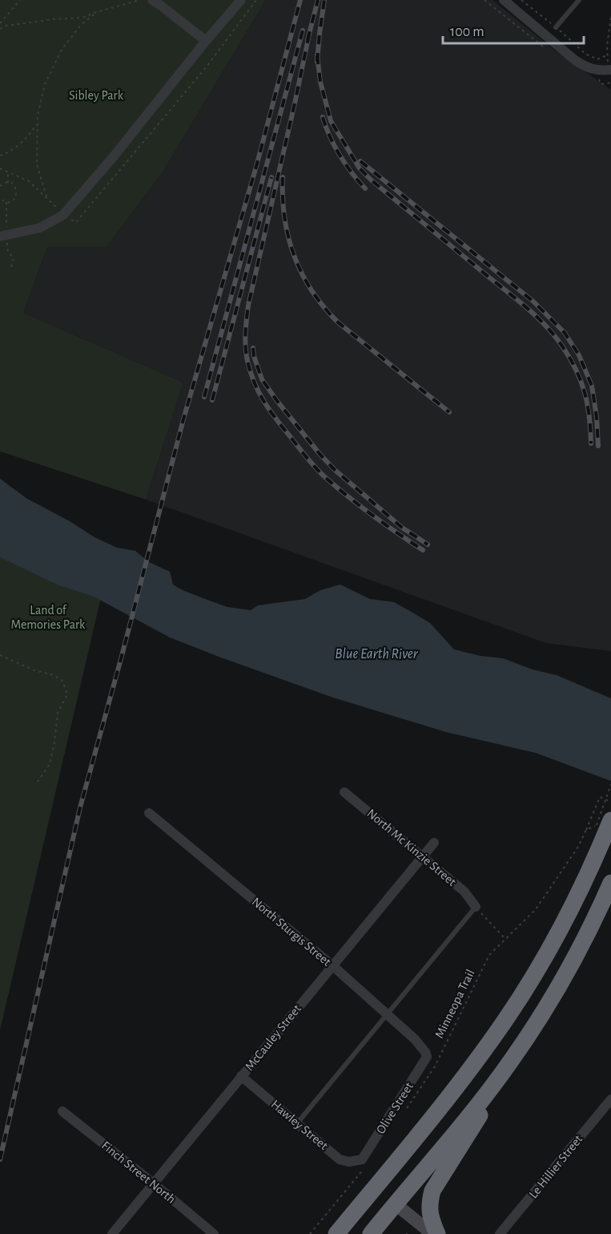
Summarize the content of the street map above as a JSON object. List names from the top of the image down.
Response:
{
  "streets": {
    "street": [
      "North Mc Kinzie Street",
      "North Sturgis Street",
      "McCauley Street",
      "Olive Street",
      "Hawley Street",
      "Le Hillier Street",
      "Finch Street North"
    ],
    "path": ["Minneopa Trail"]
  },
  "crossings": [
    ["North Mc Kinzie Street", "McCauley Street"],
    ["North Sturgis Street", "McCauley Street"],
    ["North Sturgis Street", "Olive Street"],
    ["McCauley Street", "Hawley Street"],
    ["McCauley Street", "Finch Street North"],
    ["Olive Street", "Hawley Street"]
  ],
  "water": ["Blue Earth River"],
  "parks": ["Sibley Park", "Land of Memories Park"],
  "scale_bar": "100 m"
}
